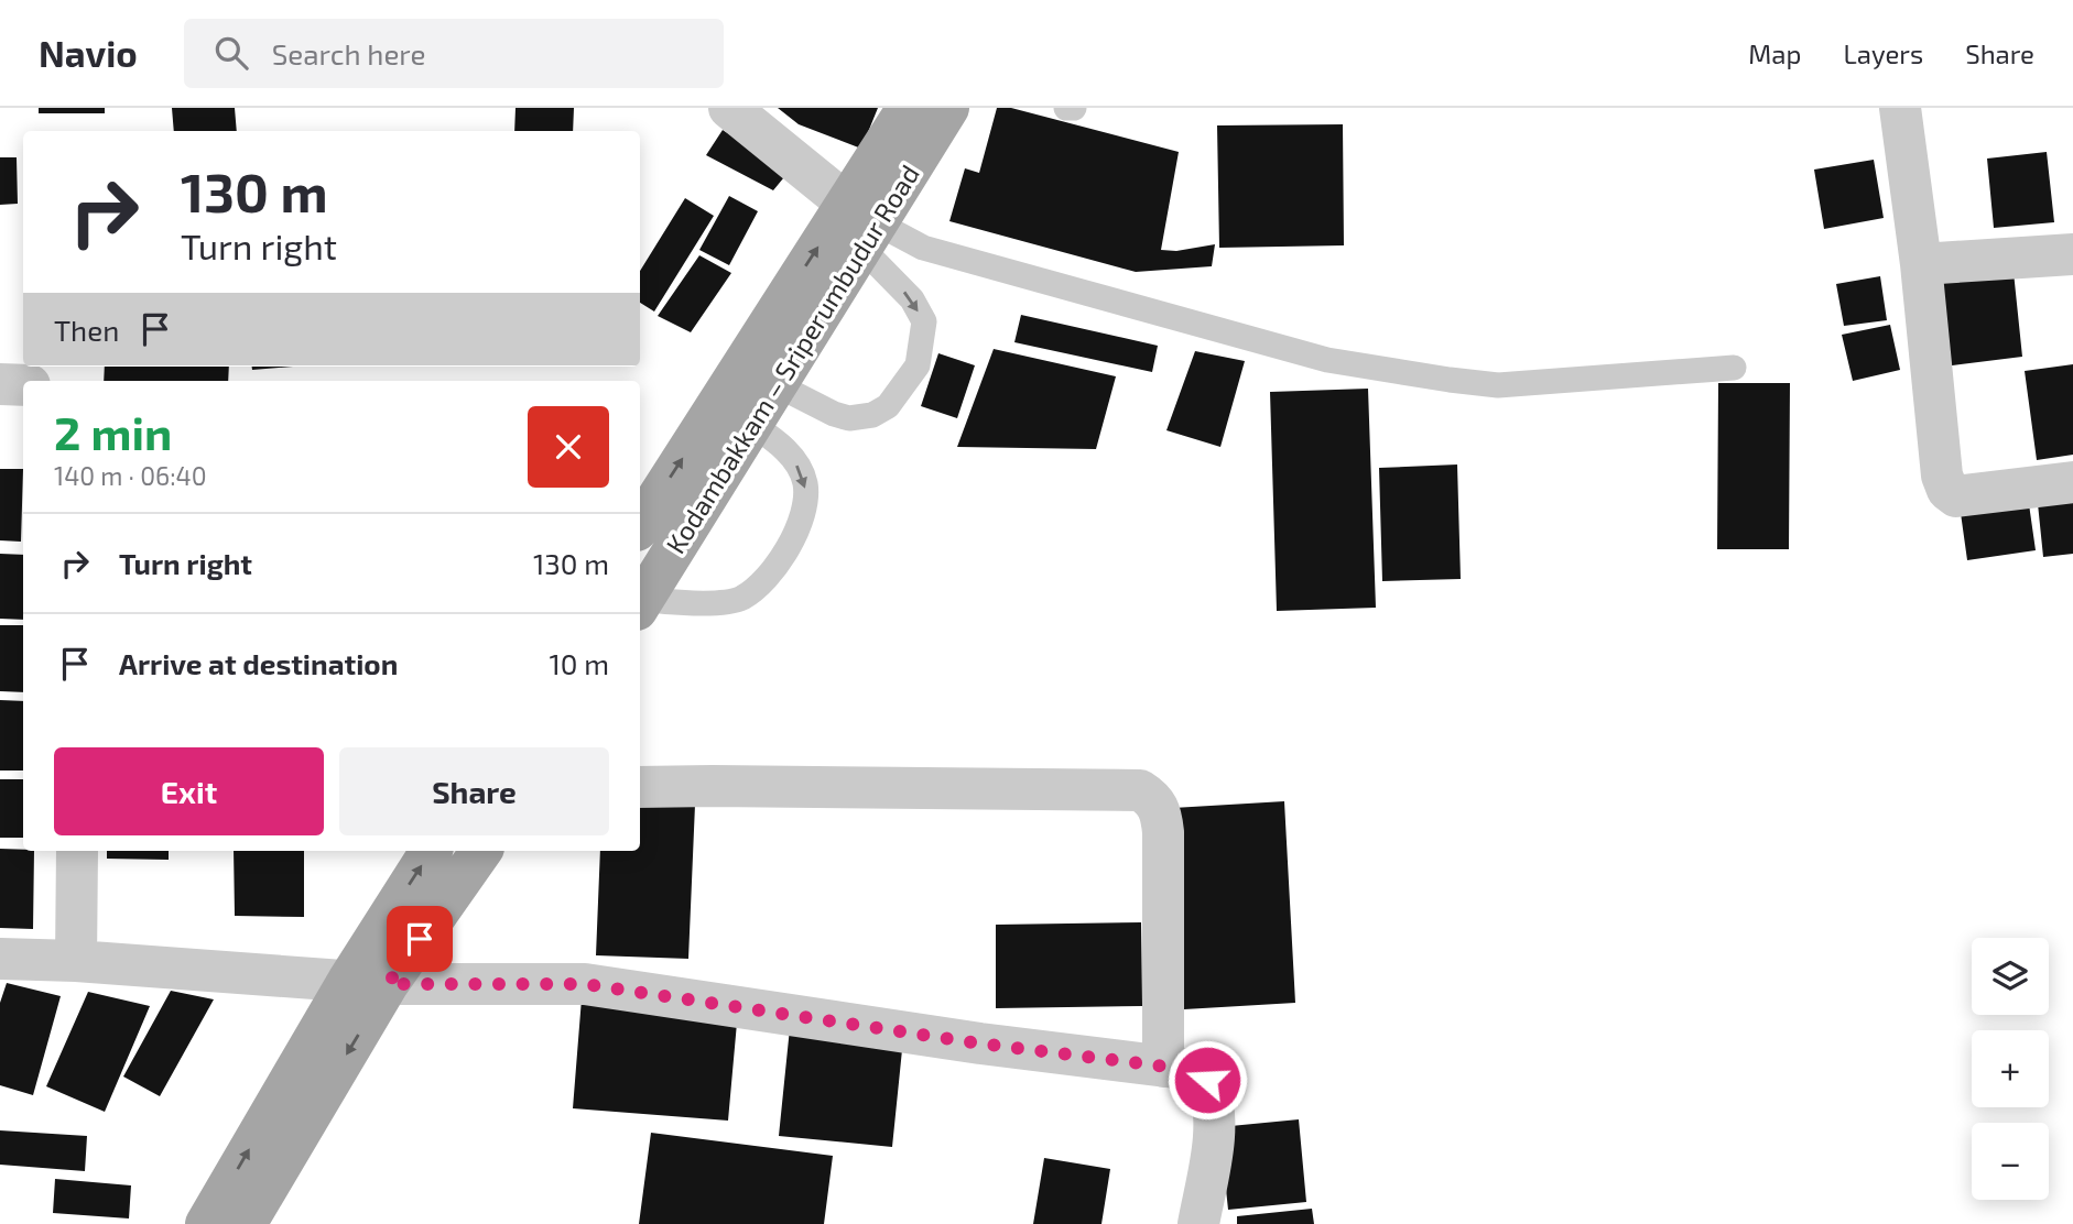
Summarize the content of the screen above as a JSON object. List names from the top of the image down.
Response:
{
  "streets": {
    "main road": ["Kodambakkam – Sriperumbudur Road"]
  },
  "page": {
    "header": "Navio",
    "search": "Search here",
    "nav": ["Map", "Layers", "Share"],
    "turn": ["130 m", "Turn right"],
    "then": "Then",
    "heading": ["2 min", "140 m · 06:40"],
    "list": [
      {
        "name": "Turn right",
        "value": "130 m"
      },
      {
        "name": "Arrive at destination",
        "value": "10 m"
      }
    ],
    "buttons": ["Exit", "Share"],
    "map_buttons": ["+", "−"]
  }
}
